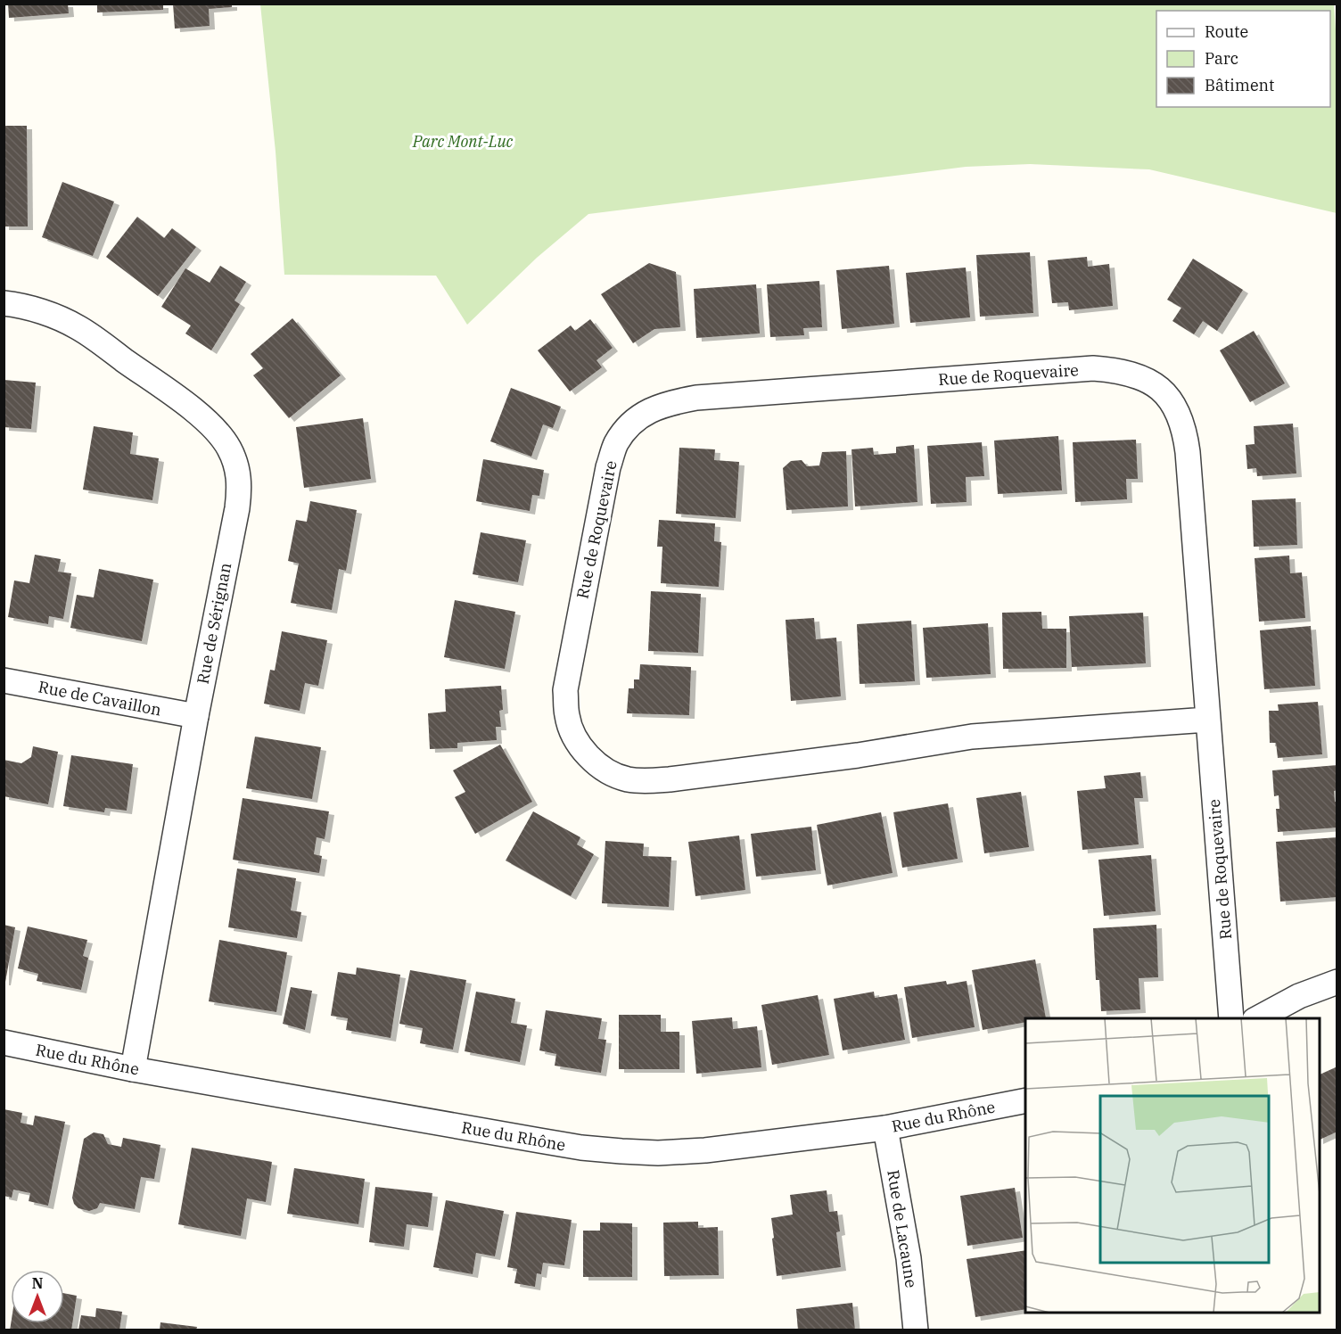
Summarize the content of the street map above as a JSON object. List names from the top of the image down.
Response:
{
  "streets": {
    "street": [
      "Rue de Roquevaire",
      "Rue de Sérignan",
      "Rue de Cavaillon",
      "Rue du Rhône",
      "Rue de Lacaune"
    ]
  },
  "crossings": [
    ["Rue de Sérignan", "Rue de Cavaillon"],
    ["Rue de Sérignan", "Rue du Rhône"],
    ["Rue du Rhône", "Rue de Lacaune"]
  ],
  "parks": ["Parc Mont-Luc"],
  "legend": ["Route", "Parc", "Bâtiment"],
  "north": "top"
}
